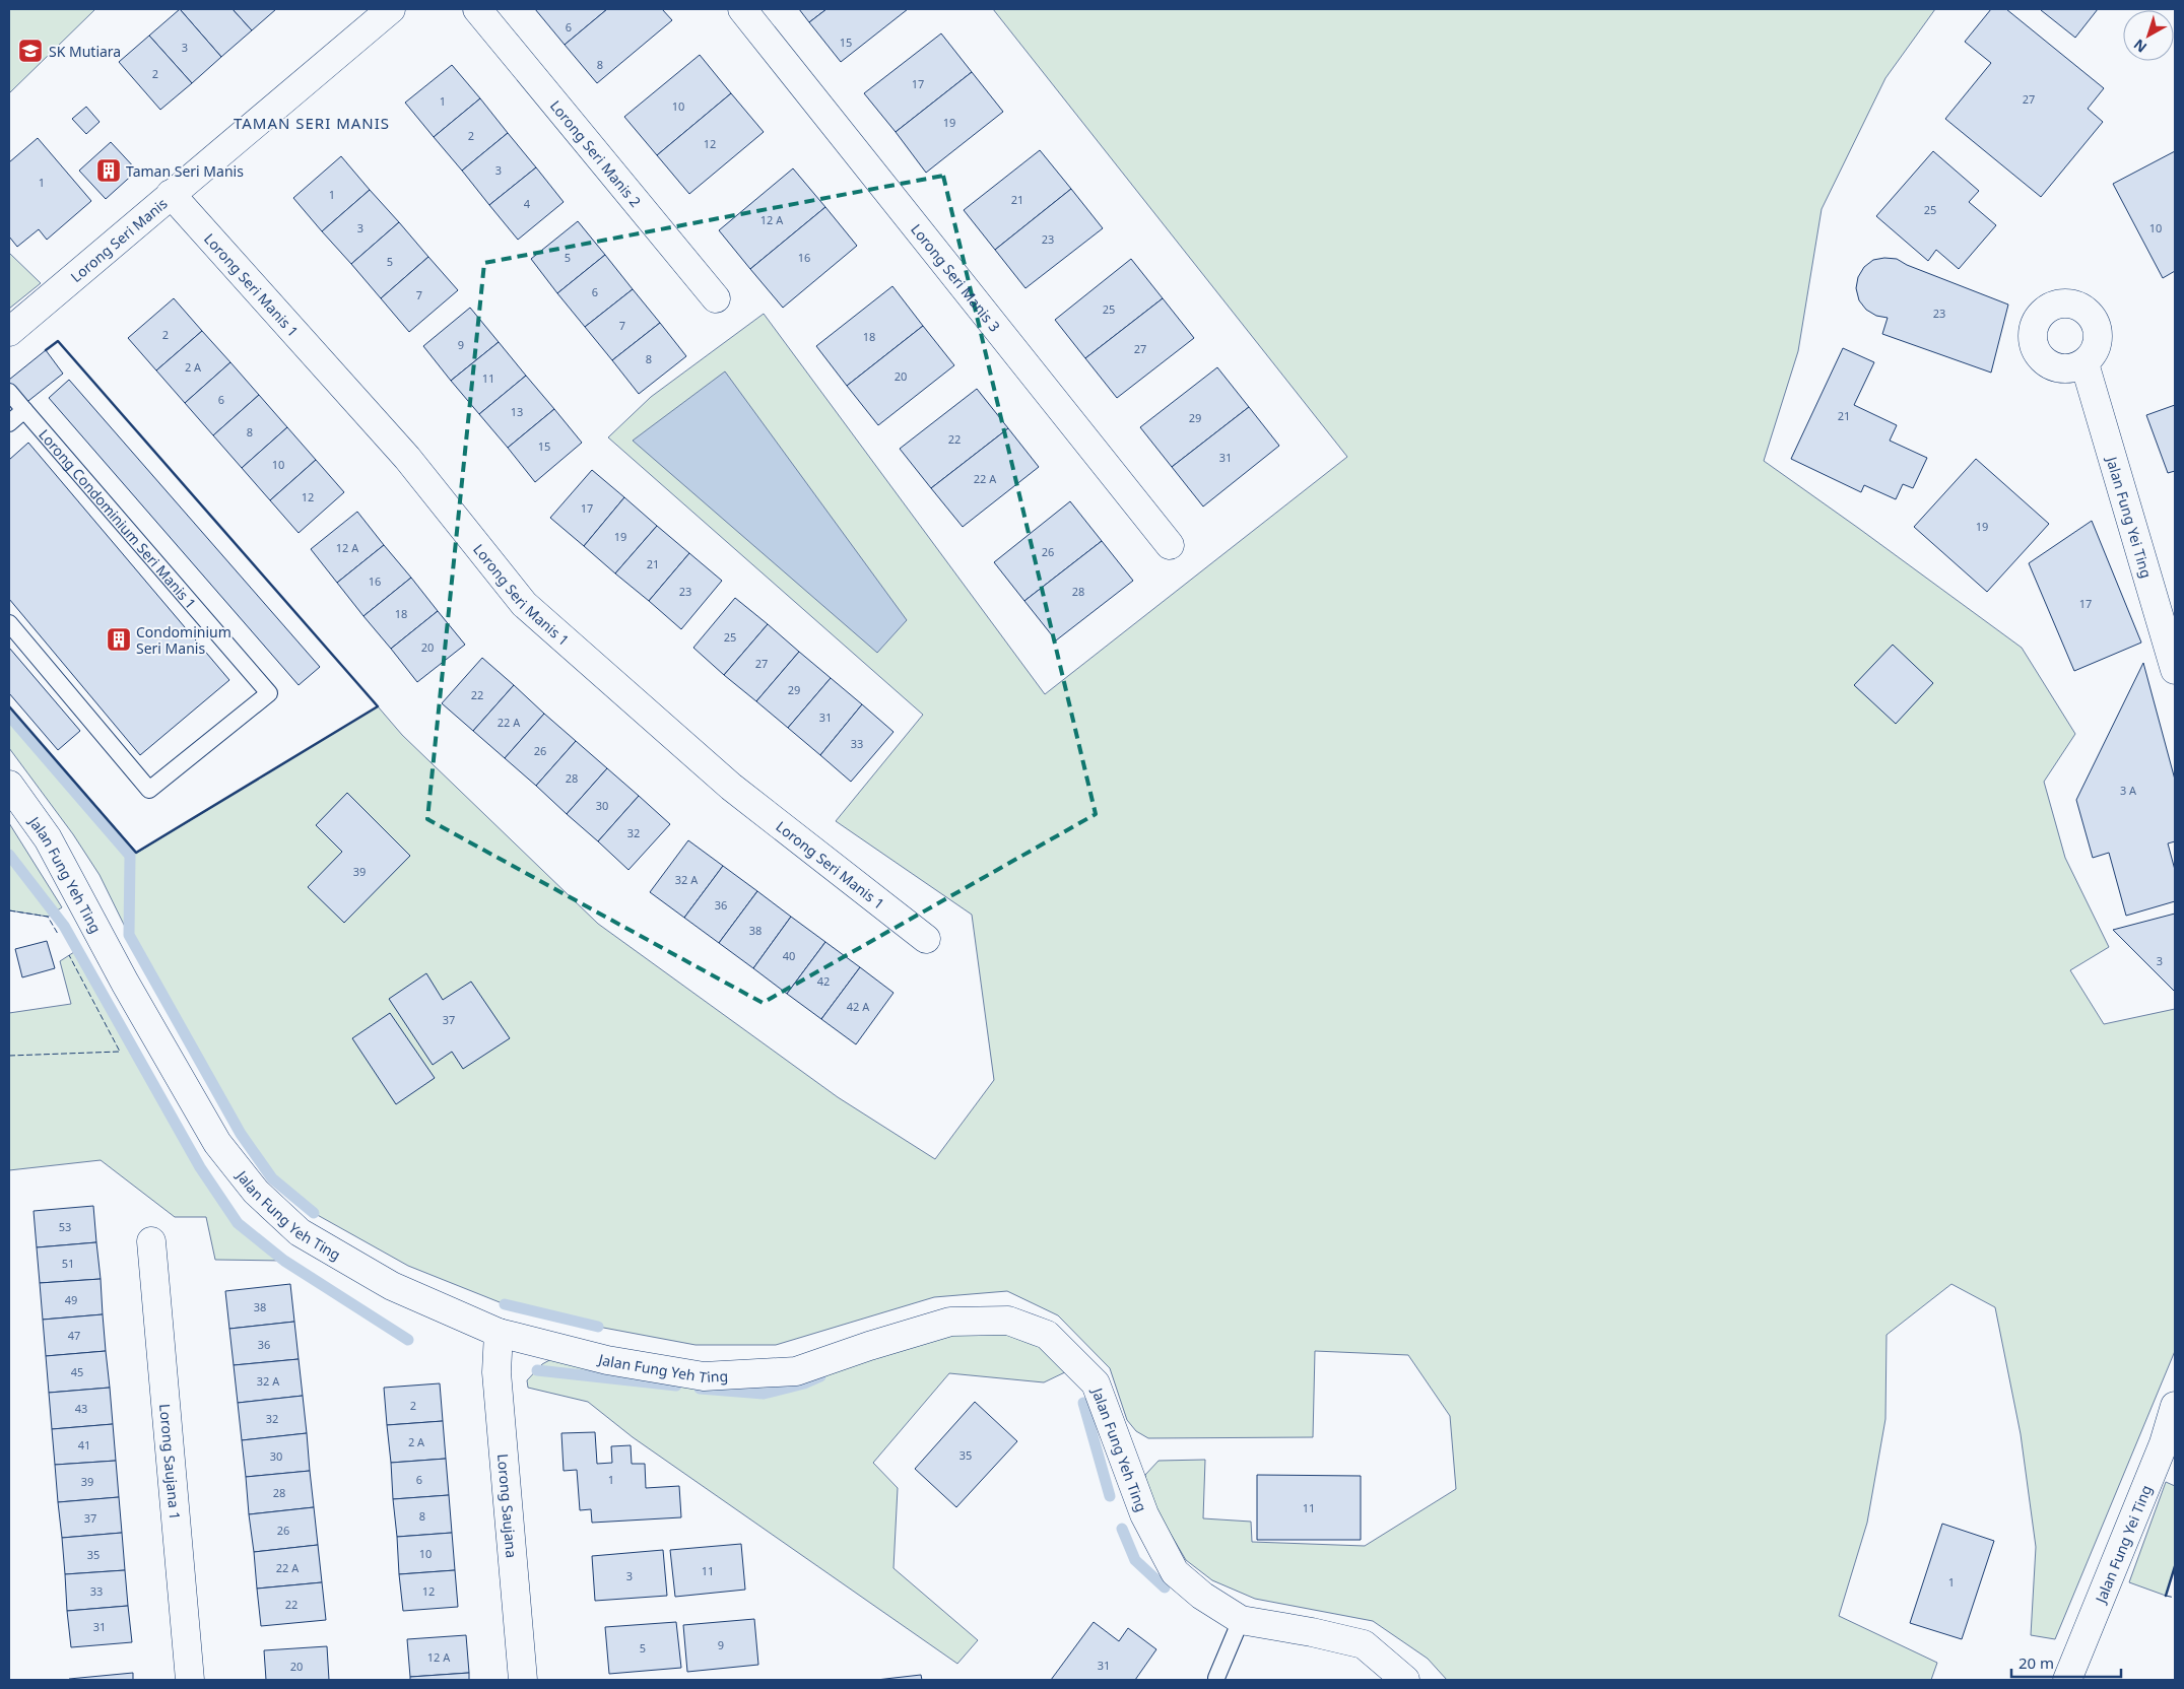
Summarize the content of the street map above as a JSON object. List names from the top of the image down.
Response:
{
  "streets": {
    "street": [
      "Lorong Seri Manis 2",
      "Lorong Seri Manis",
      "Lorong Seri Manis 3",
      "Lorong Seri Manis 1",
      "Jalan Fung Yei Ting",
      "Jalan Fung Yeh Ting",
      "Lorong Saujana 1",
      "Lorong Saujana"
    ],
    "lane": ["Lorong Condominium Seri Manis 1"]
  },
  "crossings": [
    ["Lorong Seri Manis", "Lorong Seri Manis 1"],
    ["Jalan Fung Yeh Ting", "Lorong Saujana"]
  ],
  "districts": ["TAMAN SERI MANIS"],
  "places": {
    "school or university": ["SK Mutiara"],
    "building": ["Taman Seri Manis", "Condominium Seri Manis"]
  },
  "house_numbers": [
    "6",
    "15",
    "3",
    "8",
    "2",
    "17",
    "27",
    "1",
    "10",
    "19",
    "2",
    "12",
    "3",
    "1",
    "1",
    "21",
    "4",
    "25",
    "12 A",
    "3",
    "10",
    "23",
    "5",
    "16",
    "5",
    "6",
    "7",
    "25",
    "23",
    "7",
    "2",
    "18",
    "9",
    "27",
    "8",
    "2 A",
    "20",
    "11",
    "6",
    "13",
    "21",
    "29",
    "8",
    "22",
    "15",
    "31",
    "10",
    "22 A",
    "12",
    "17",
    "19",
    "19",
    "12 A",
    "26",
    "21",
    "16",
    "23",
    "28",
    "17",
    "18",
    "25",
    "20",
    "27",
    "29",
    "22",
    "31",
    "22 A",
    "33",
    "26",
    "28",
    "3 A",
    "30",
    "32",
    "39",
    "32 A",
    "36",
    "38",
    "40",
    "3",
    "42",
    "42 A",
    "37",
    "53",
    "51",
    "49",
    "38",
    "47",
    "36",
    "45",
    "32 A",
    "2",
    "43",
    "32",
    "2 A",
    "41",
    "35",
    "30",
    "6",
    "1",
    "39",
    "28",
    "11",
    "8",
    "37",
    "26",
    "10",
    "35",
    "22 A",
    "11",
    "3",
    "1",
    "33",
    "12",
    "22",
    "31",
    "9",
    "5",
    "12 A",
    "31",
    "20"
  ],
  "scale_bar": "20 m",
  "north": "bottom left"
}
